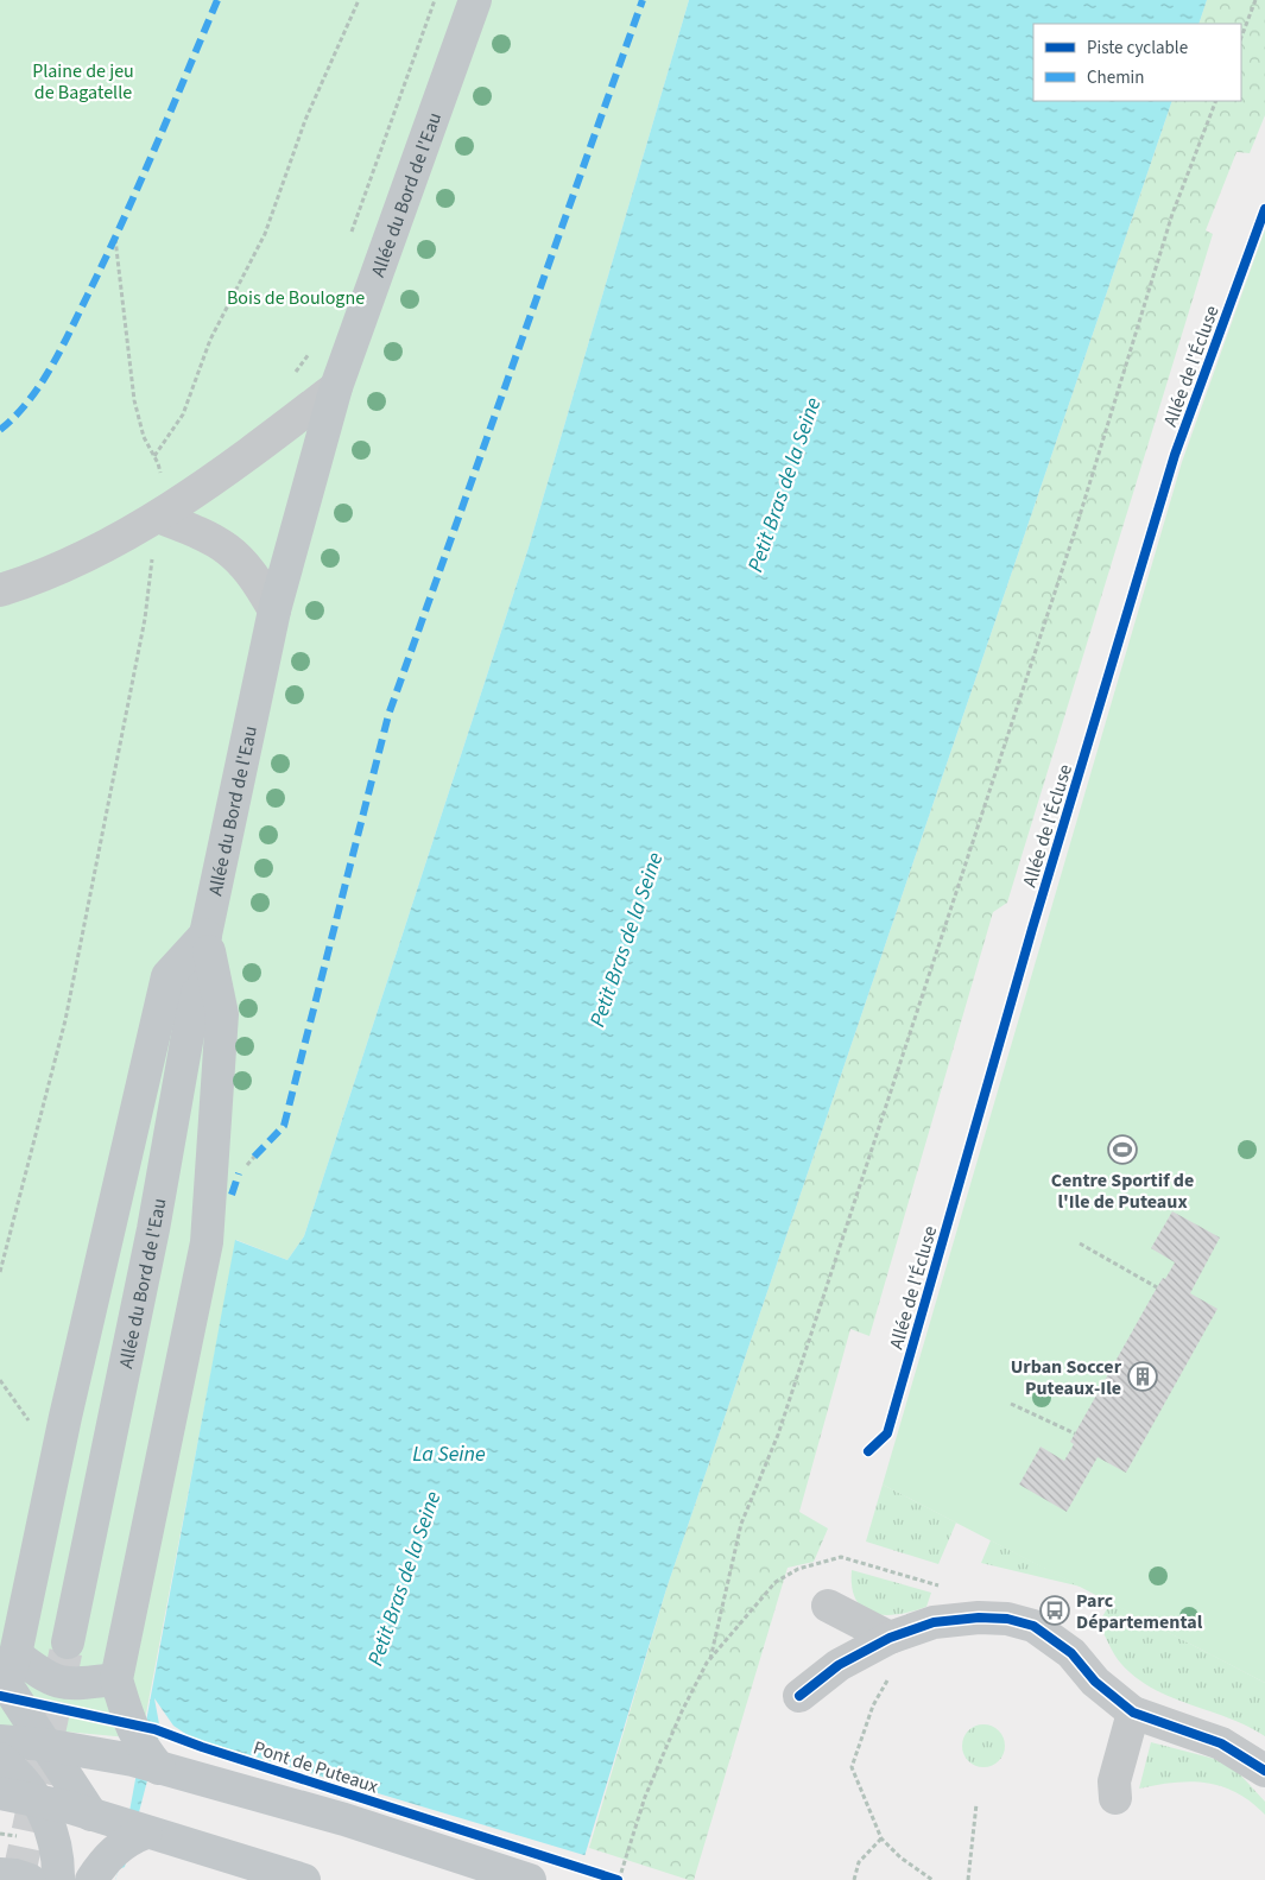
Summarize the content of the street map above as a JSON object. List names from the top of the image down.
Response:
{
  "streets": {
    "main road": ["Allée du Bord de l'Eau"],
    "cycle path": ["Allée de l'Écluse", "Pont de Puteaux"]
  },
  "water": ["Petit Bras de la Seine", "La Seine"],
  "parks": ["Plaine de jeu de Bagatelle", "Bois de Boulogne"],
  "places": {
    "sports": ["Centre Sportif de l'Ile de Puteaux"],
    "building": ["Urban Soccer Puteaux-Ile"],
    "bus stop": ["Parc Départemental"]
  },
  "legend": ["Piste cyclable", "Chemin"]
}
